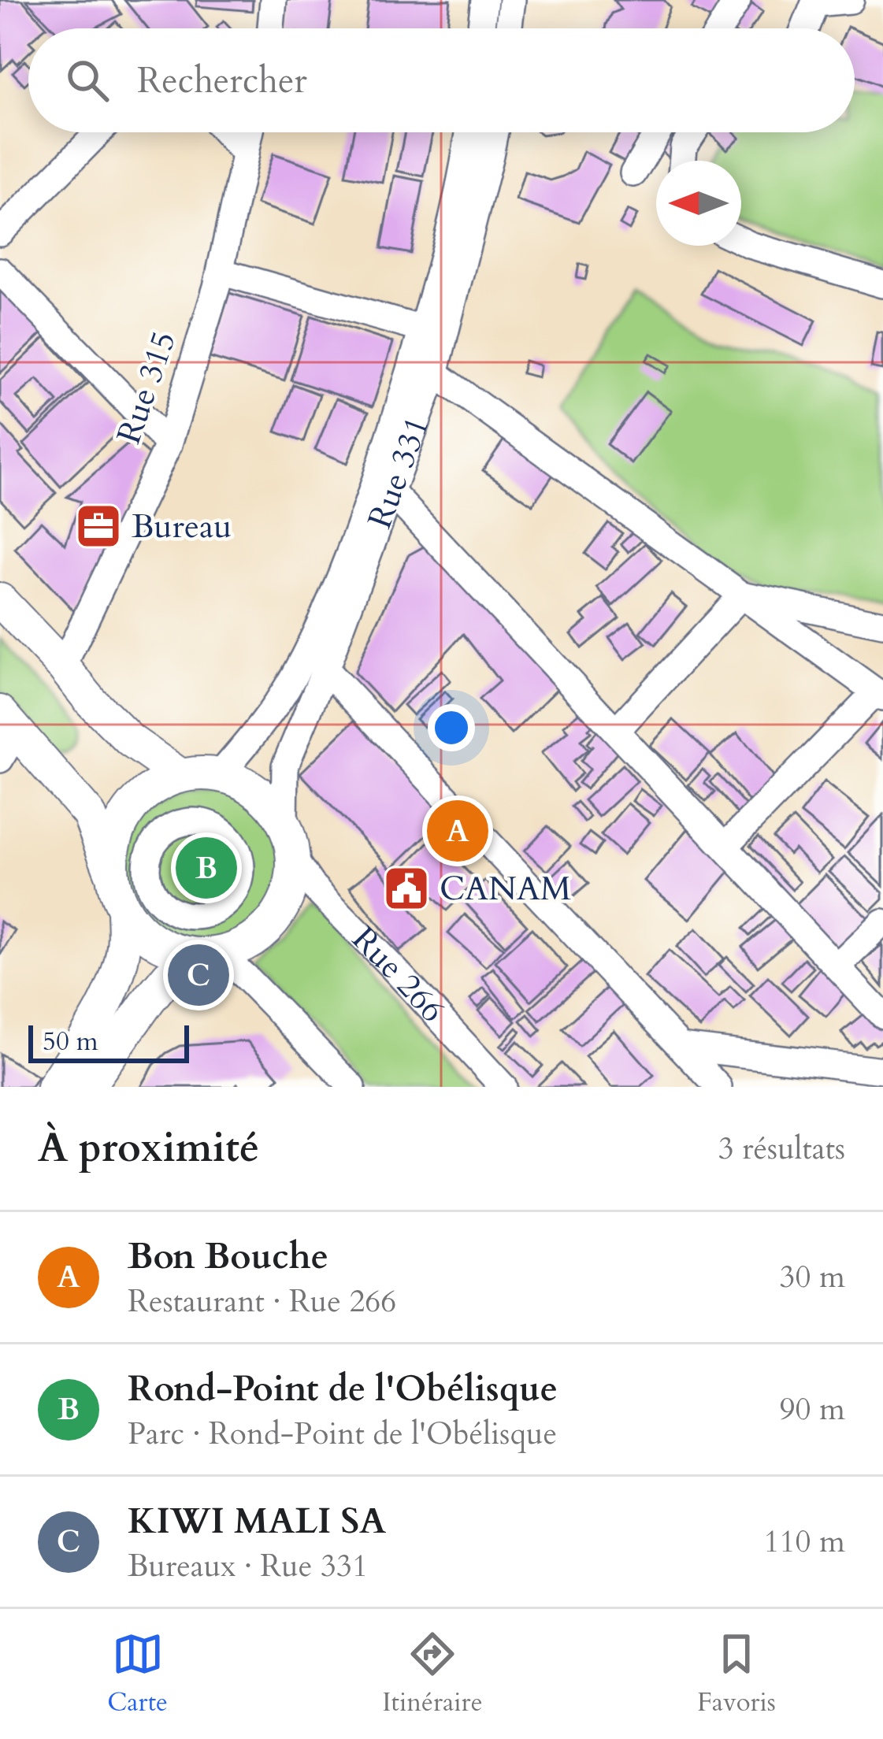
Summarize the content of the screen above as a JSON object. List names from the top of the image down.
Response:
{
  "streets": {
    "street": ["Rue 315", "Rue 331", "Rue 266"]
  },
  "crossings": [
    ["Rue 331", "Rue 266"]
  ],
  "places": {
    "office": ["Bureau"],
    "public building": ["CANAM"]
  },
  "scale_bar": "50 m",
  "north": "left",
  "page": {
    "search": "Rechercher",
    "pins": ["A", "B", "C"],
    "scale": "50 m",
    "heading": ["À proximité", "3 résultats"],
    "list": [
      {
        "mark": "A",
        "name": "Bon Bouche",
        "note": "Restaurant · Rue 266",
        "value": "30 m"
      },
      {
        "mark": "B",
        "name": "Rond-Point de l'Obélisque",
        "note": "Parc · Rond-Point de l'Obélisque",
        "value": "90 m"
      },
      {
        "mark": "C",
        "name": "KIWI MALI SA",
        "note": "Bureaux · Rue 331",
        "value": "110 m"
      }
    ],
    "nav": ["Carte", "Itinéraire", "Favoris"]
  }
}
